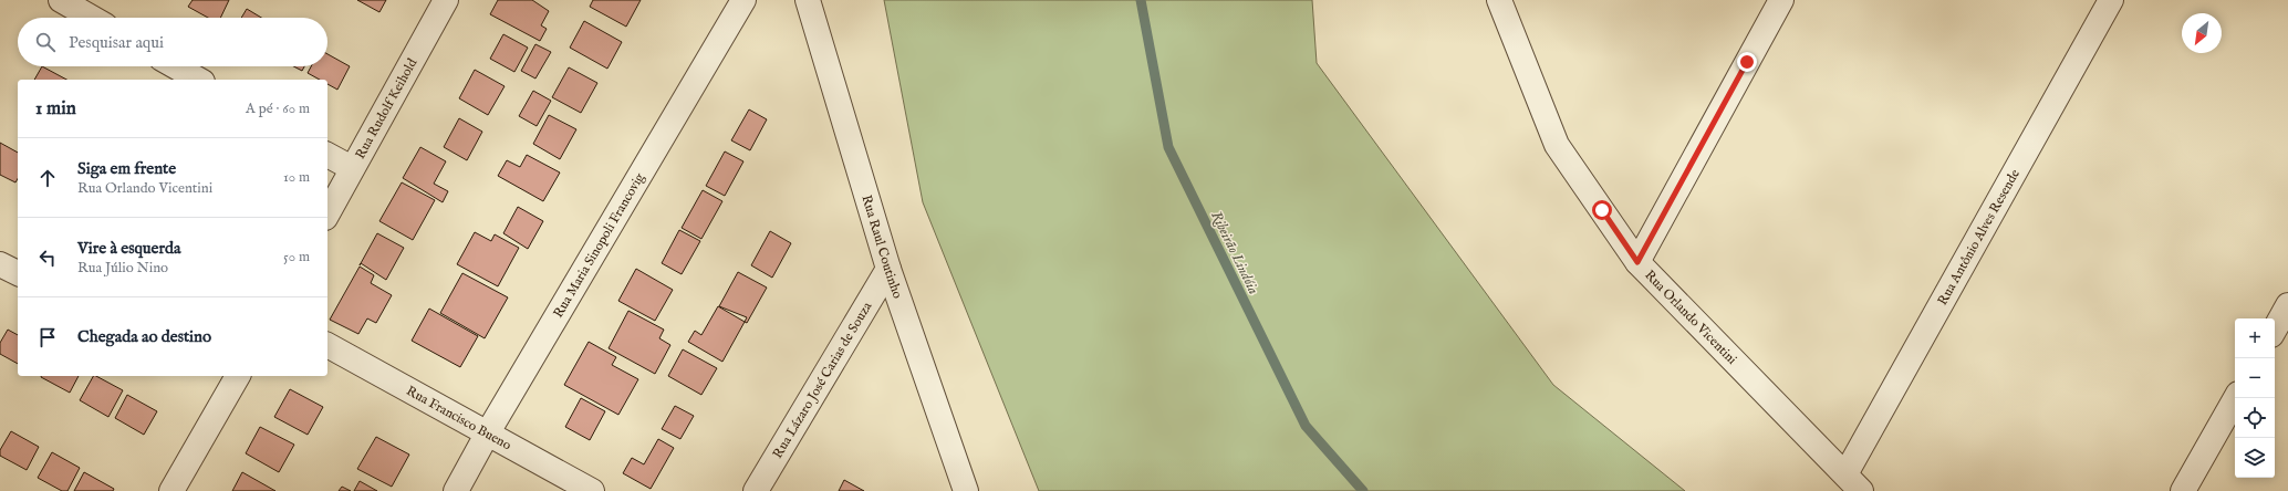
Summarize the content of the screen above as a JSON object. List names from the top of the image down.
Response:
{
  "streets": {
    "street": [
      "Rua Rudolf Keihold",
      "Rua Antônio Alves Resende",
      "Rua Maria Sinopoli Francovig",
      "Rua Raul Coutinho",
      "Rua Orlando Vicentini",
      "Rua Lázaro José Carias de Souza",
      "Rua Francisco Bueno"
    ]
  },
  "crossings": [
    ["Rua Antônio Alves Resende", "Rua Orlando Vicentini"],
    ["Rua Maria Sinopoli Francovig", "Rua Francisco Bueno"],
    ["Rua Raul Coutinho", "Rua Lázaro José Carias de Souza"]
  ],
  "water": ["Ribeirão Lindóia"],
  "north": "bottom left",
  "page": {
    "search": "Pesquisar aqui",
    "heading": ["1 min", "A pé · 60 m"],
    "list": [
      ["Siga em frente", "Rua Orlando Vicentini", "10 m"],
      ["Vire à esquerda", "Rua Júlio Nino", "50 m"],
      "Chegada ao destino"
    ],
    "map_buttons": ["+", "−"]
  }
}
